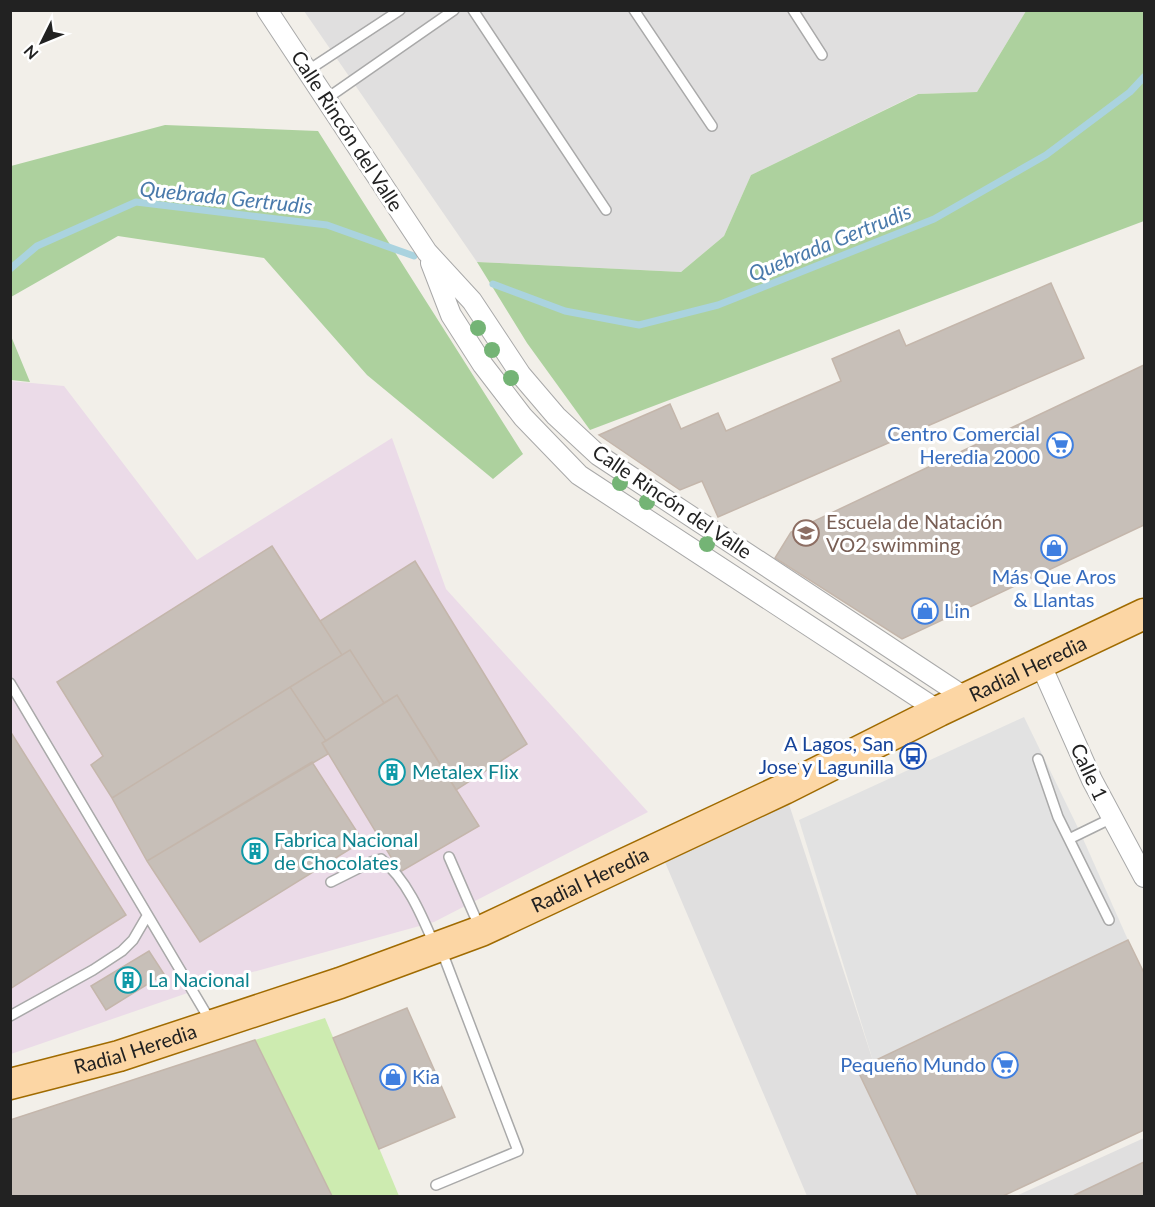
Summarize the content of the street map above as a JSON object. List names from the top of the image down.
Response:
{
  "streets": {
    "main road": ["Radial Heredia"],
    "street": ["Calle Rincón del Valle", "Calle 1"]
  },
  "crossings": [
    ["Calle Rincón del Valle", "Radial Heredia"],
    ["Radial Heredia", "Calle 1"]
  ],
  "water": ["Quebrada Gertrudis"],
  "places": {
    "supermarket": ["Centro Comercial Heredia 2000", "Pequeño Mundo"],
    "school or university": ["Escuela de Natación VO2 swimming"],
    "shop": ["Más Que Aros & Llantas", "Lin", "Kia"],
    "bus stop": ["A Lagos, San Jose y Lagunilla"],
    "building": ["Metalex Flix", "Fabrica Nacional de Chocolates", "La Nacional"]
  },
  "north": "bottom left"
}
